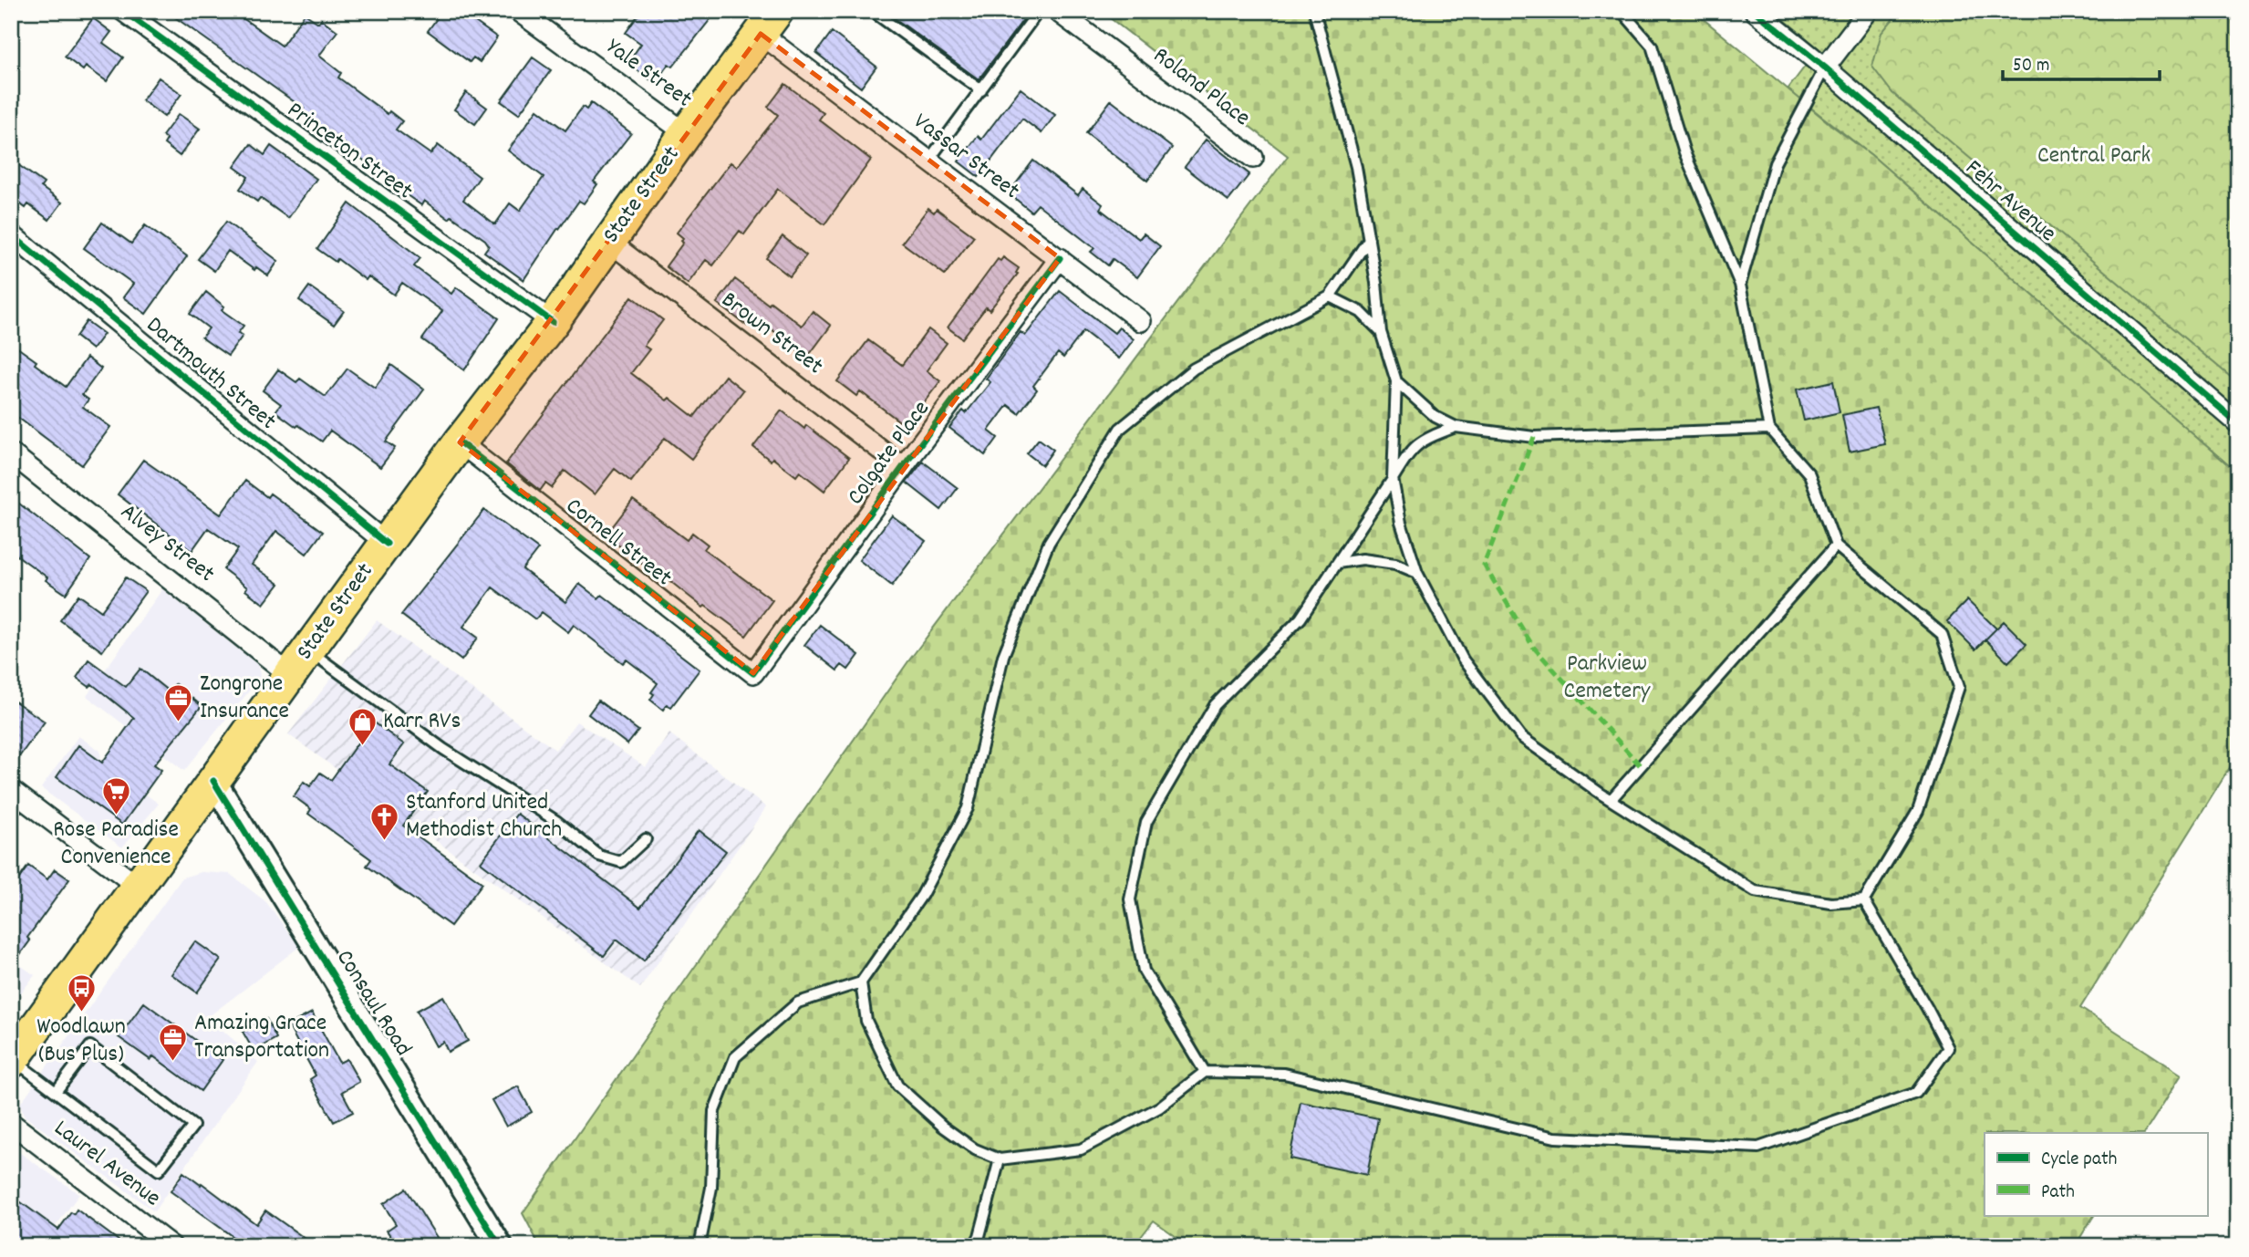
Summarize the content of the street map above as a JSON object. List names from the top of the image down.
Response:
{
  "streets": {
    "main road": ["State Street"],
    "street": [
      "Yale Street",
      "Roland Place",
      "Princeton Street",
      "Vassar Street",
      "Fehr Avenue",
      "Brown Street",
      "Dartmouth Street",
      "Colgate Place",
      "Cornell Street",
      "Alvey Street",
      "Consaul Road",
      "Laurel Avenue"
    ]
  },
  "crossings": [
    ["Yale Street", "State Street"],
    ["Princeton Street", "State Street"],
    ["Vassar Street", "State Street"],
    ["Vassar Street", "Colgate Place"],
    ["State Street", "Brown Street"],
    ["State Street", "Dartmouth Street"],
    ["State Street", "Cornell Street"],
    ["State Street", "Alvey Street"],
    ["State Street", "Consaul Road"],
    ["Brown Street", "Colgate Place"],
    ["Colgate Place", "Cornell Street"]
  ],
  "parks": ["Central Park", "Parkview Cemetery"],
  "places": {
    "office": ["Zongrone Insurance", "Amazing Grace Transportation"],
    "shop": ["Karr RVs"],
    "supermarket": ["Rose Paradise Convenience"],
    "church": ["Stanford United Methodist Church"],
    "bus stop": ["Woodlawn (Bus Plus)"]
  },
  "legend": ["Cycle path", "Path"],
  "scale_bar": "50 m"
}
